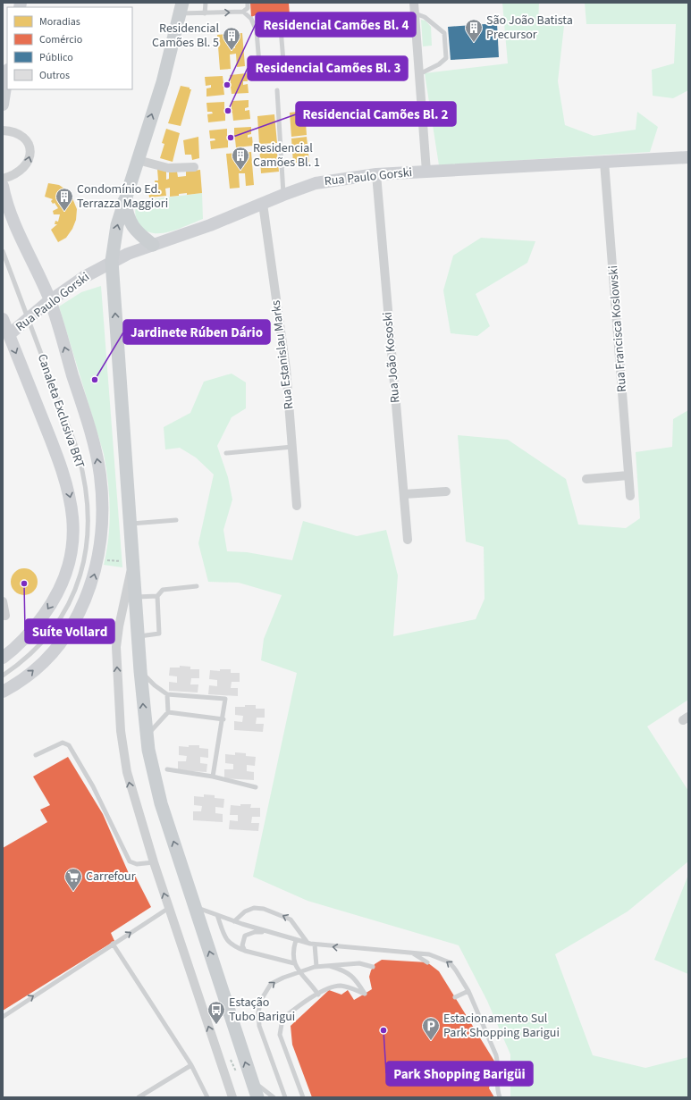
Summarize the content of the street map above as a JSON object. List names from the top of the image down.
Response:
{
  "streets": {
    "street": [
      "Rua Paulo Gorski",
      "Rua Francisca Koslowski",
      "Rua Estanislau Marks",
      "Rua João Kososki"
    ],
    "lane": ["Canaleta Exclusiva BRT"]
  },
  "crossings": [
    ["Rua Paulo Gorski", "Rua Francisca Koslowski"],
    ["Rua Paulo Gorski", "Rua Estanislau Marks"],
    ["Rua Paulo Gorski", "Rua João Kososki"]
  ],
  "places": {
    "building": [
      "São João Batista Precursor",
      "Residencial Camões Bl. 5",
      "Residencial Camões Bl. 1",
      "Condomínio Ed. Terrazza Maggiori"
    ],
    "other": [
      "Residencial Camões Bl. 4",
      "Residencial Camões Bl. 3",
      "Residencial Camões Bl. 2",
      "Jardinete Rúben Dário",
      "Suíte Vollard",
      "Park Shopping Barigüi"
    ],
    "supermarket": ["Carrefour"],
    "bus stop": ["Estação Tubo Barigui"],
    "parking": ["Estacionamento Sul Park Shopping Barigui"]
  },
  "legend": [
    "Moradias",
    "Comércio",
    "Público",
    "Outros"
  ]
}
